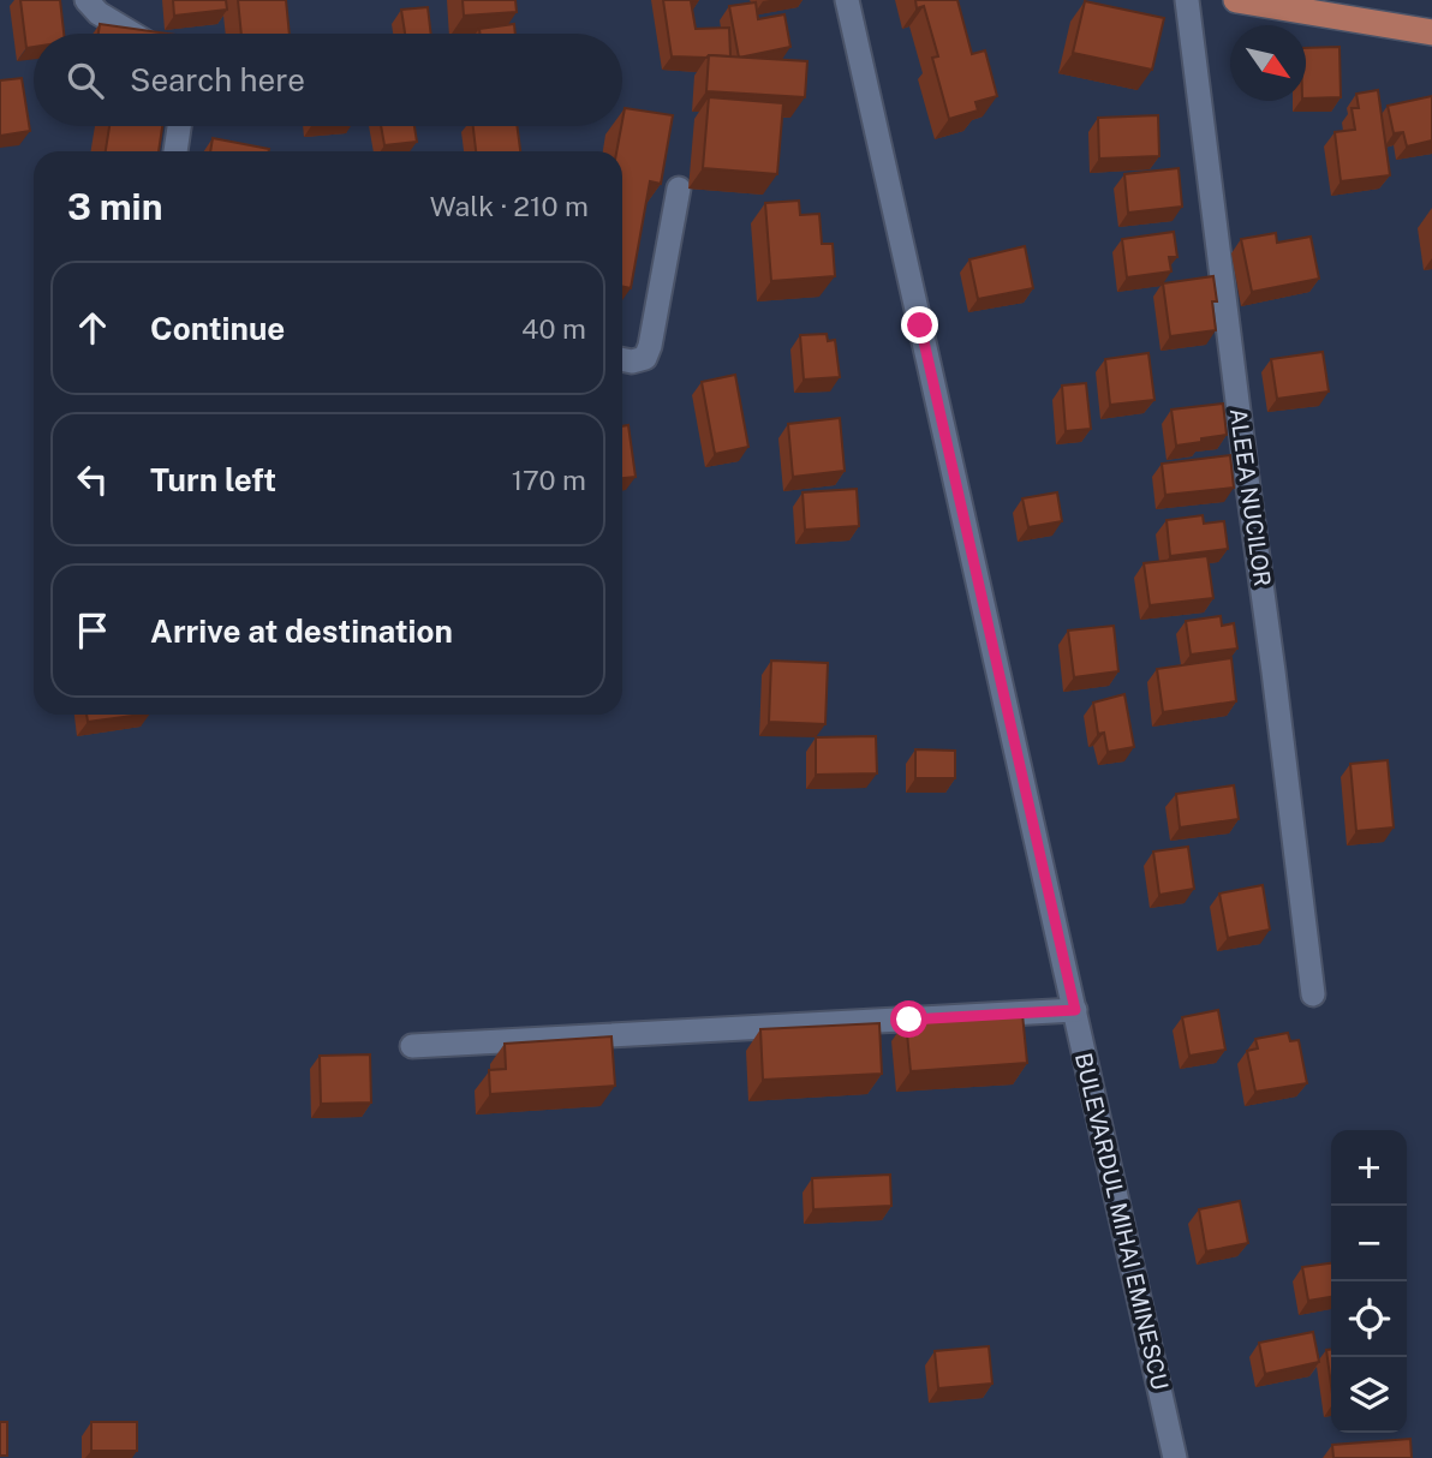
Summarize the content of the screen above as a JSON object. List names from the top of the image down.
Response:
{
  "streets": {
    "street": ["ALEEA NUCILOR", "BULEVARDUL MIHAI EMINESCU"]
  },
  "north": "bottom right",
  "page": {
    "search": "Search here",
    "heading": ["3 min", "Walk · 210 m"],
    "list": [
      ["Continue", "40 m"],
      ["Turn left", "170 m"],
      "Arrive at destination"
    ],
    "map_buttons": ["+", "−"]
  }
}
